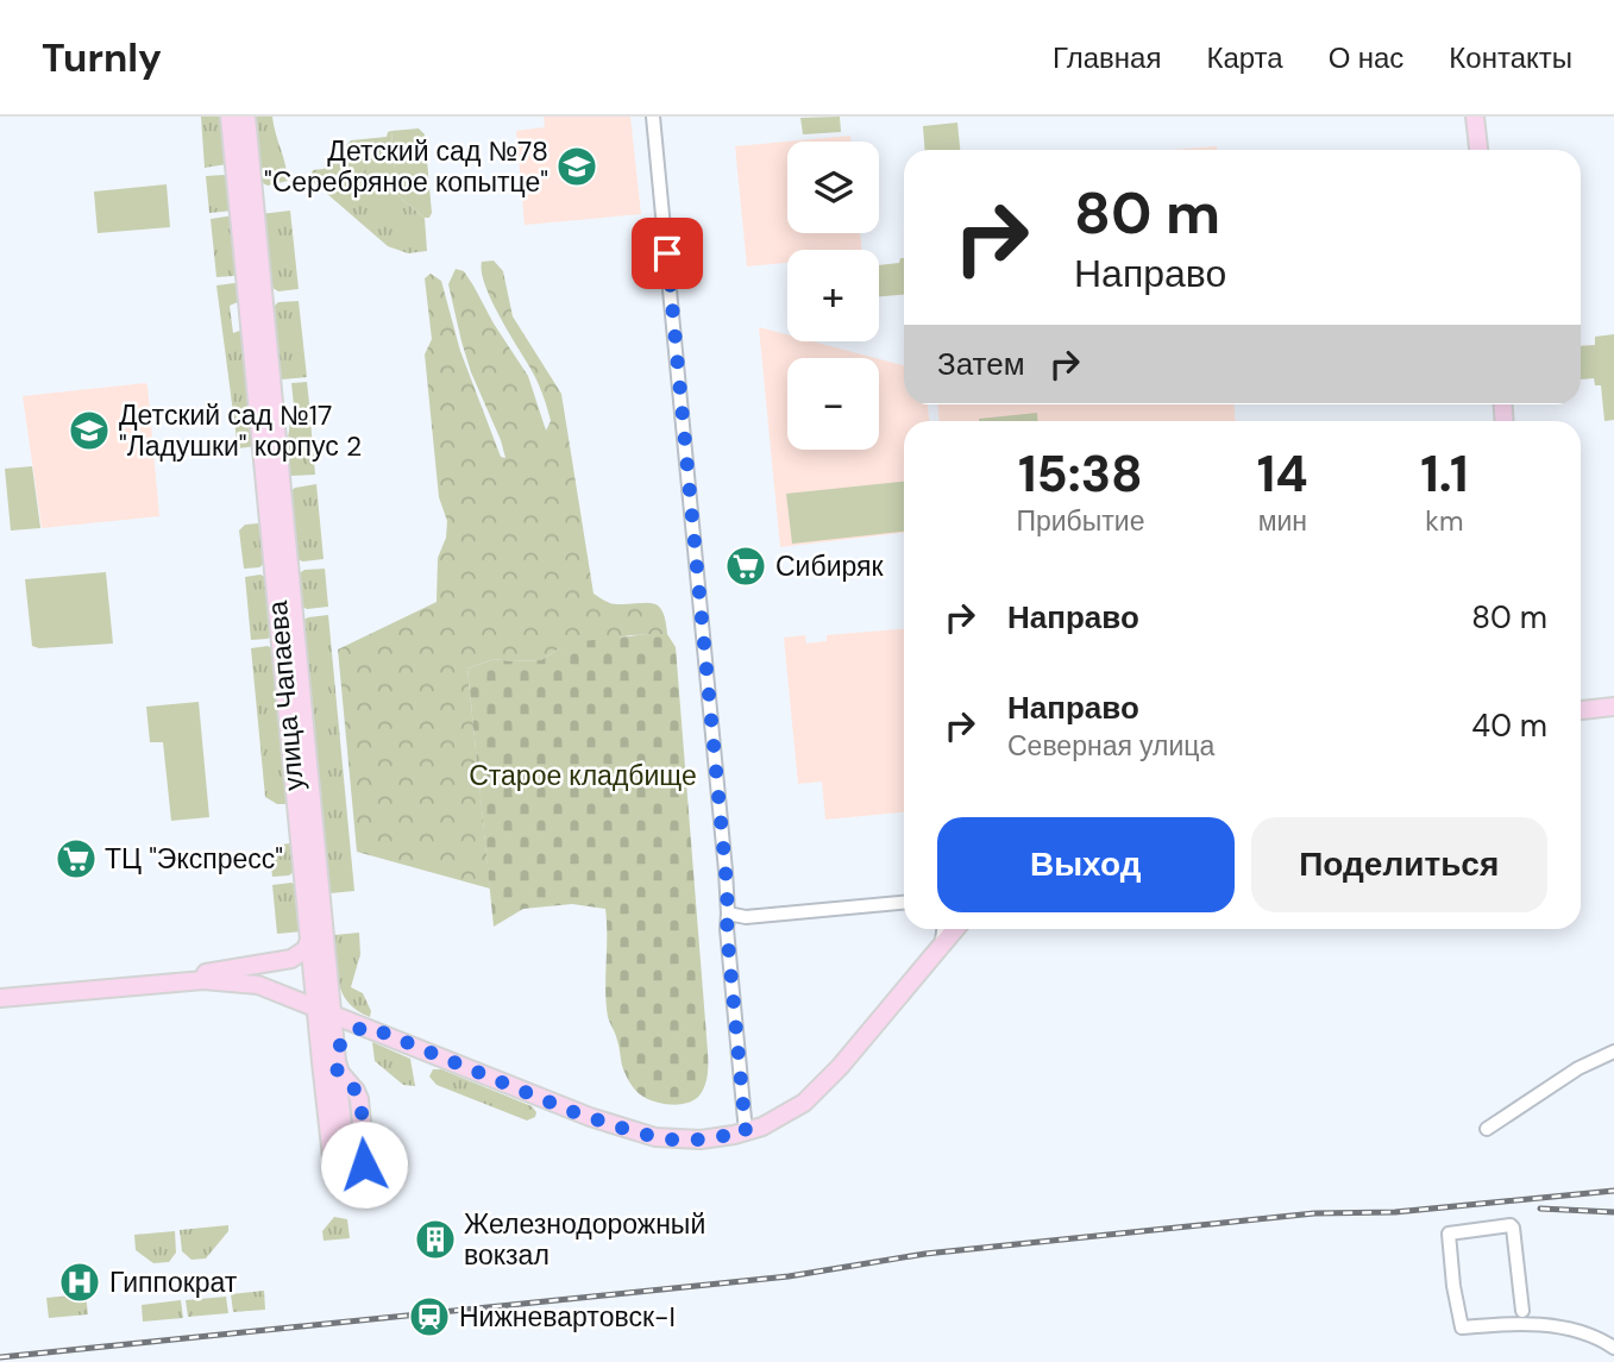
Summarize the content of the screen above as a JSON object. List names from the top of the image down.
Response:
{
  "streets": {
    "main road": ["улица Чапаева"]
  },
  "parks": ["Старое кладбище"],
  "places": {
    "school or university": ["Детский сад №78 \"Серебряное копытце\"", "Детский сад №17 \"Ладушки\" корпус 2"],
    "supermarket": ["Сибиряк", "ТЦ \"Экспресс\""],
    "building": ["Железнодорожный вокзал"],
    "hospital": ["Гиппократ"],
    "station": ["Нижневартовск-I"]
  },
  "page": {
    "header": "Turnly",
    "nav": [
      "Главная",
      "Карта",
      "О нас",
      "Контакты"
    ],
    "map_buttons": ["+", "−"],
    "turn": ["80 m", "Направо"],
    "then": "Затем",
    "eta": [
      "15:38",
      "Прибытие",
      "14",
      "мин",
      "1.1",
      "km"
    ],
    "list": [
      {
        "name": "Направо",
        "value": "80 m"
      },
      {
        "name": "Направо",
        "note": "Северная улица",
        "value": "40 m"
      }
    ],
    "buttons": ["Выход", "Поделиться"]
  }
}
